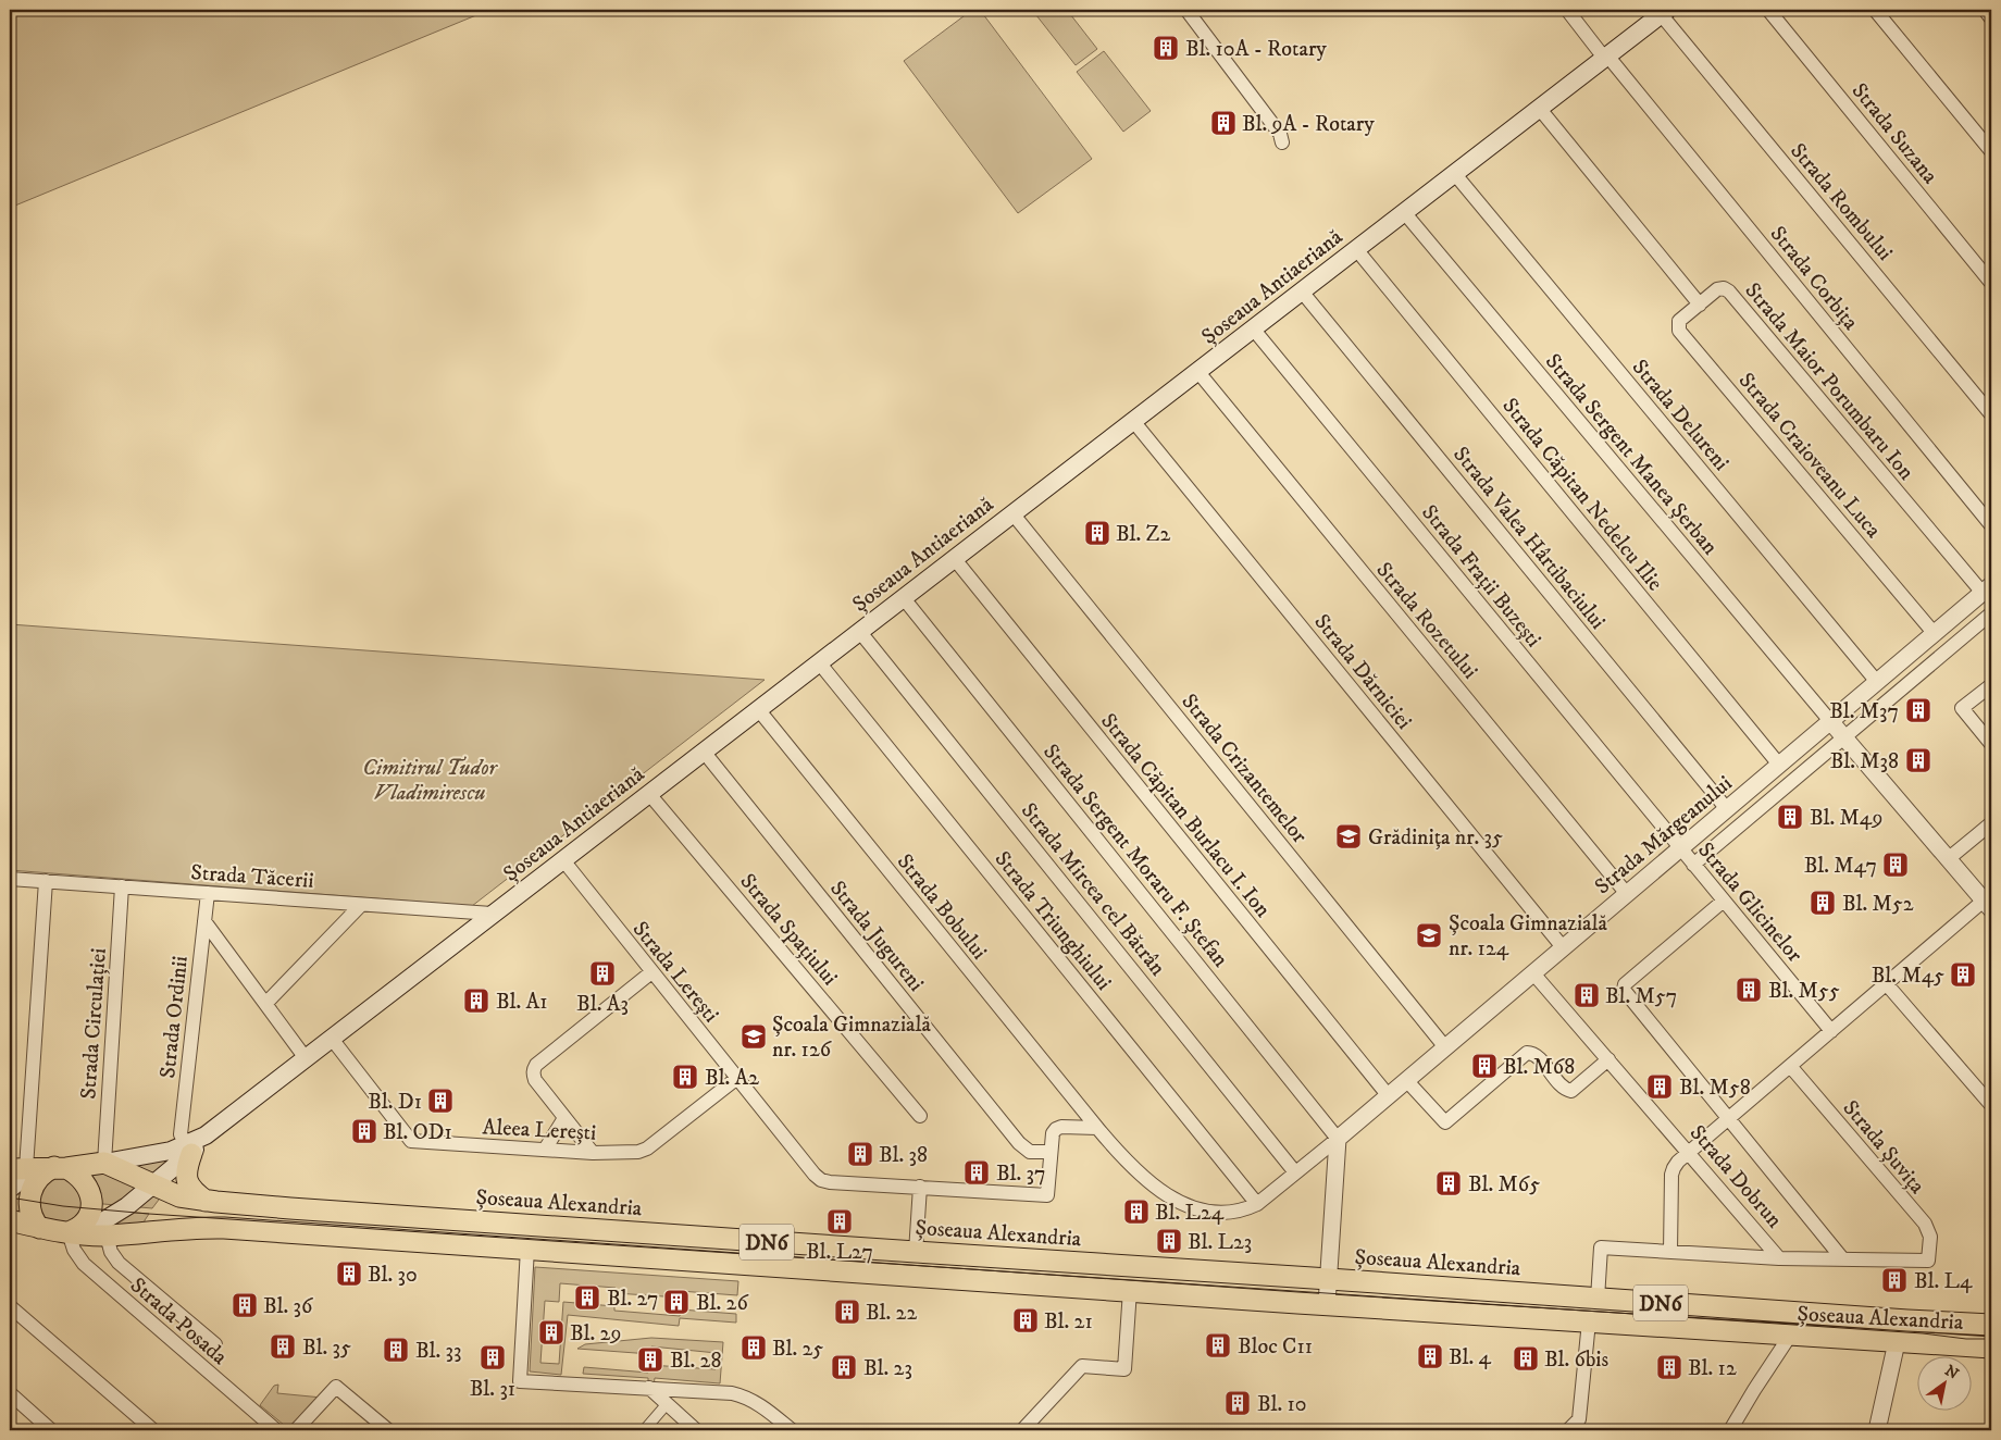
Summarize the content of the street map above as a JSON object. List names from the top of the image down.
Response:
{
  "streets": {
    "main road": ["Șoseaua Antiaeriană", "Șoseaua Alexandria", "DN6"],
    "street": [
      "Strada Suzana",
      "Strada Rombului",
      "Strada Corbița",
      "Strada Maior Porumbaru Ion",
      "Strada Delureni",
      "Strada Sergent Manea Șerban",
      "Strada Craioveanu Luca",
      "Strada Căpitan Nedelcu Ilie",
      "Strada Valea Hârtibaciului",
      "Strada Frații Buzești",
      "Strada Rozetului",
      "Strada Dărniciei",
      "Strada Crizantemelor",
      "Strada Căpitan Burlacu I. Ion",
      "Strada Mărgeanului",
      "Strada Sergent Moraru F. Ștefan",
      "Strada Tăcerii",
      "Strada Mircea cel Bătrân",
      "Strada Glicinelor",
      "Strada Bobului",
      "Strada Triunghiului",
      "Strada Spațiului",
      "Strada Jugureni",
      "Strada Lerești",
      "Strada Ordinii",
      "Strada Circulației",
      "Aleea Lerești",
      "Strada Șuvița",
      "Strada Dobrun",
      "Strada Posada"
    ]
  },
  "crossings": [
    ["Strada Rombului", "Șoseaua Antiaeriană"],
    ["Strada Corbița", "Șoseaua Antiaeriană"],
    ["Șoseaua Antiaeriană", "Strada Delureni"],
    ["Șoseaua Antiaeriană", "Strada Sergent Manea Șerban"],
    ["Șoseaua Antiaeriană", "Strada Căpitan Nedelcu Ilie"],
    ["Șoseaua Antiaeriană", "Strada Valea Hârtibaciului"],
    ["Șoseaua Antiaeriană", "Strada Frații Buzești"],
    ["Șoseaua Antiaeriană", "Strada Rozetului"],
    ["Șoseaua Antiaeriană", "Strada Dărniciei"],
    ["Șoseaua Antiaeriană", "Strada Crizantemelor"],
    ["Șoseaua Antiaeriană", "Strada Căpitan Burlacu I. Ion"],
    ["Șoseaua Antiaeriană", "Strada Sergent Moraru F. Ștefan"],
    ["Șoseaua Antiaeriană", "Strada Tăcerii"],
    ["Șoseaua Antiaeriană", "Strada Mircea cel Bătrân"],
    ["Șoseaua Antiaeriană", "Strada Bobului"],
    ["Șoseaua Antiaeriană", "Strada Triunghiului"],
    ["Șoseaua Antiaeriană", "Strada Spațiului"],
    ["Șoseaua Antiaeriană", "Strada Jugureni"],
    ["Șoseaua Antiaeriană", "Strada Lerești"],
    ["Șoseaua Antiaeriană", "Strada Ordinii"],
    ["Șoseaua Antiaeriană", "Aleea Lerești"],
    ["Șoseaua Antiaeriană", "Șoseaua Alexandria"],
    ["Șoseaua Antiaeriană", "Strada Posada"],
    ["Strada Maior Porumbaru Ion", "Strada Craioveanu Luca"],
    ["Strada Maior Porumbaru Ion", "Strada Mărgeanului"],
    ["Strada Delureni", "Strada Mărgeanului"],
    ["Strada Sergent Manea Șerban", "Strada Mărgeanului"],
    ["Strada Craioveanu Luca", "Strada Mărgeanului"],
    ["Strada Căpitan Nedelcu Ilie", "Strada Mărgeanului"],
    ["Strada Valea Hârtibaciului", "Strada Mărgeanului"],
    ["Strada Frații Buzești", "Strada Mărgeanului"],
    ["Strada Frații Buzești", "Strada Glicinelor"],
    ["Strada Rozetului", "Strada Mărgeanului"],
    ["Strada Dărniciei", "Strada Mărgeanului"],
    ["Strada Crizantemelor", "Strada Mărgeanului"],
    ["Strada Căpitan Burlacu I. Ion", "Strada Mărgeanului"],
    ["Strada Mărgeanului", "Strada Sergent Moraru F. Ștefan"],
    ["Strada Mărgeanului", "Strada Mircea cel Bătrân"],
    ["Strada Mărgeanului", "Strada Glicinelor"],
    ["Strada Mărgeanului", "Strada Triunghiului"],
    ["Strada Mărgeanului", "Strada Dobrun"],
    ["Strada Tăcerii", "Strada Ordinii"],
    ["Strada Tăcerii", "Strada Circulației"],
    ["Strada Bobului", "Strada Lerești"],
    ["Strada Jugureni", "Strada Lerești"],
    ["Strada Lerești", "Aleea Lerești"],
    ["Strada Circulației", "Șoseaua Alexandria"],
    ["Șoseaua Alexandria", "Strada Posada"]
  ],
  "parks": ["Cimitirul Tudor Vladimirescu"],
  "places": {
    "building": [
      "Bl. 10A - Rotary",
      "Bl. 9A - Rotary",
      "Bl. Z2",
      "Bl. M37",
      "Bl. M38",
      "Bl. M49",
      "Bl. M47",
      "Bl. M52",
      "Bl. A3",
      "Bl. M45",
      "Bl. M55",
      "Bl. M57",
      "Bl. A1",
      "Bl. M68",
      "Bl. A2",
      "Bl. M58",
      "Bl. D1",
      "Bl. OD1",
      "Bl. 38",
      "Bl. 37",
      "Bl. M65",
      "Bl. L24",
      "Bl. L27",
      "Bl. L23",
      "Bl. 30",
      "Bl. L4",
      "Bl. 27",
      "Bl. 26",
      "Bl. 36",
      "Bl. 22",
      "Bl. 21",
      "Bl. 29",
      "Bloc C11",
      "Bl. 35",
      "Bl. 25",
      "Bl. 33",
      "Bl. 4",
      "Bl. 31",
      "Bl. 6bis",
      "Bl. 28",
      "Bl. 23",
      "Bl. 12",
      "Bl. 10"
    ],
    "school or university": ["Grădinița nr. 35", "Școala Gimnazială nr. 124", "Școala Gimnazială nr. 126"]
  },
  "north": "top right"
}
